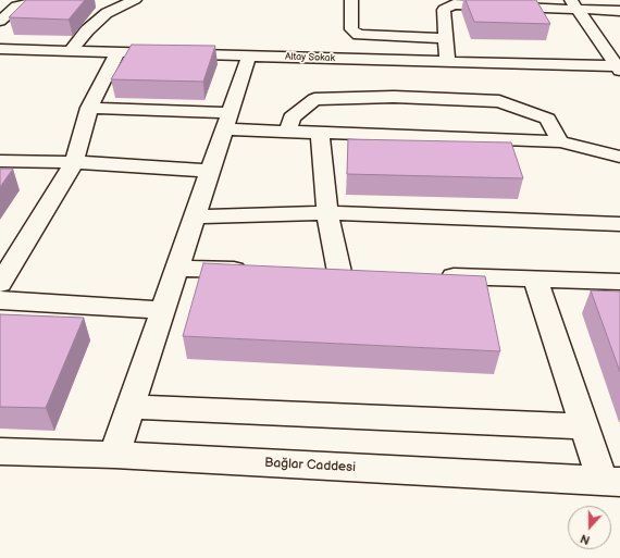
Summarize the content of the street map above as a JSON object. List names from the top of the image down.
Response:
{
  "streets": {
    "street": ["Altay Sokak", "Bağlar Caddesi"]
  },
  "north": "bottom"
}
